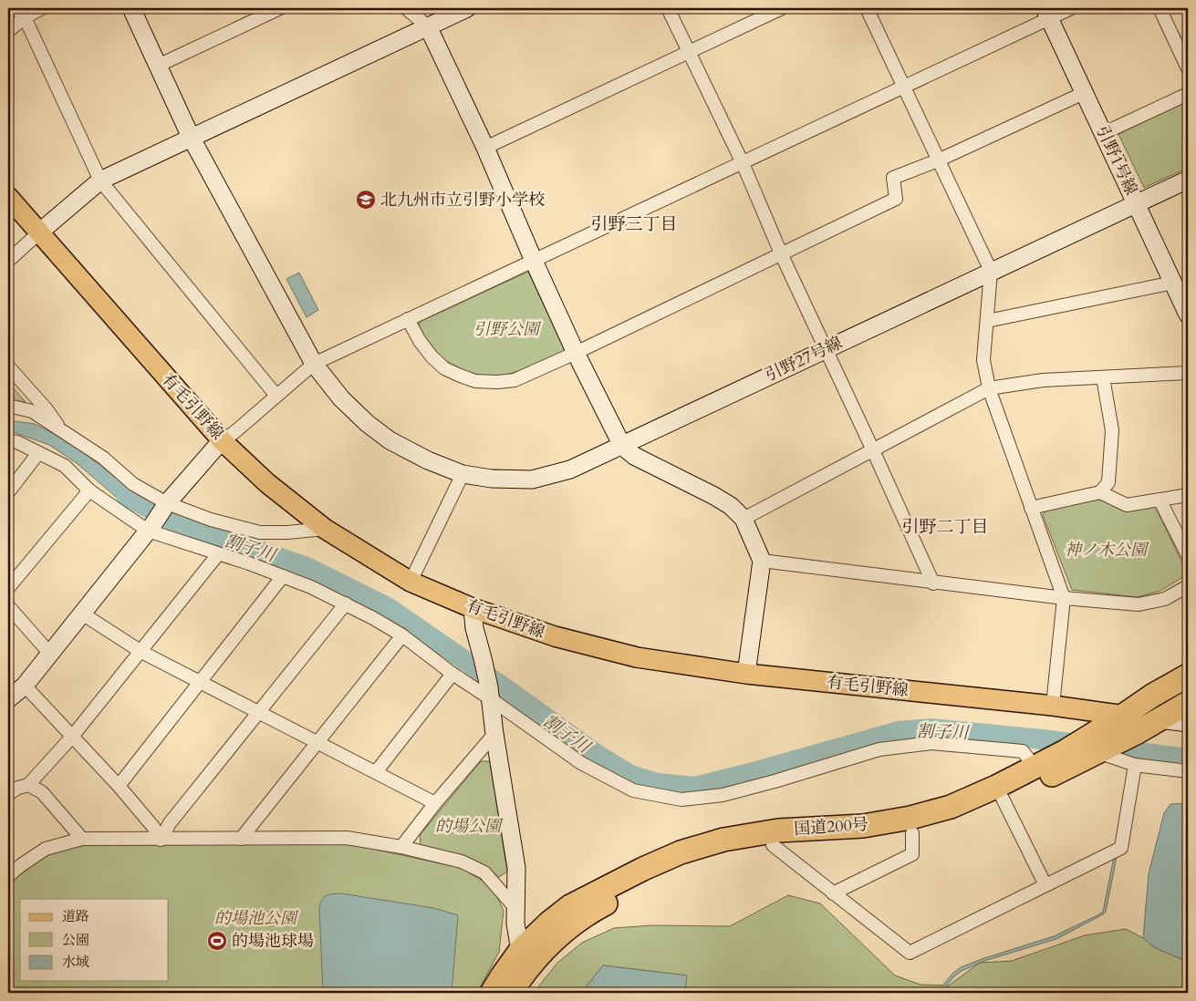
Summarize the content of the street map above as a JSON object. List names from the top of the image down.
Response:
{
  "streets": {
    "highway": ["国道200号"],
    "main road": ["有毛引野線"],
    "street": ["引野1号線", "引野27号線"]
  },
  "crossings": [
    ["引野1号線", "引野27号線"],
    ["有毛引野線", "国道200号"]
  ],
  "districts": ["引野三丁目", "引野二丁目"],
  "water": ["割子川"],
  "parks": [
    "引野公園",
    "神ノ木公園",
    "的場公園",
    "的場池公園"
  ],
  "places": {
    "school or university": ["北九州市立引野小学校"],
    "sports": ["的場池球場"]
  },
  "legend": ["道路", "公園", "水域"]
}
